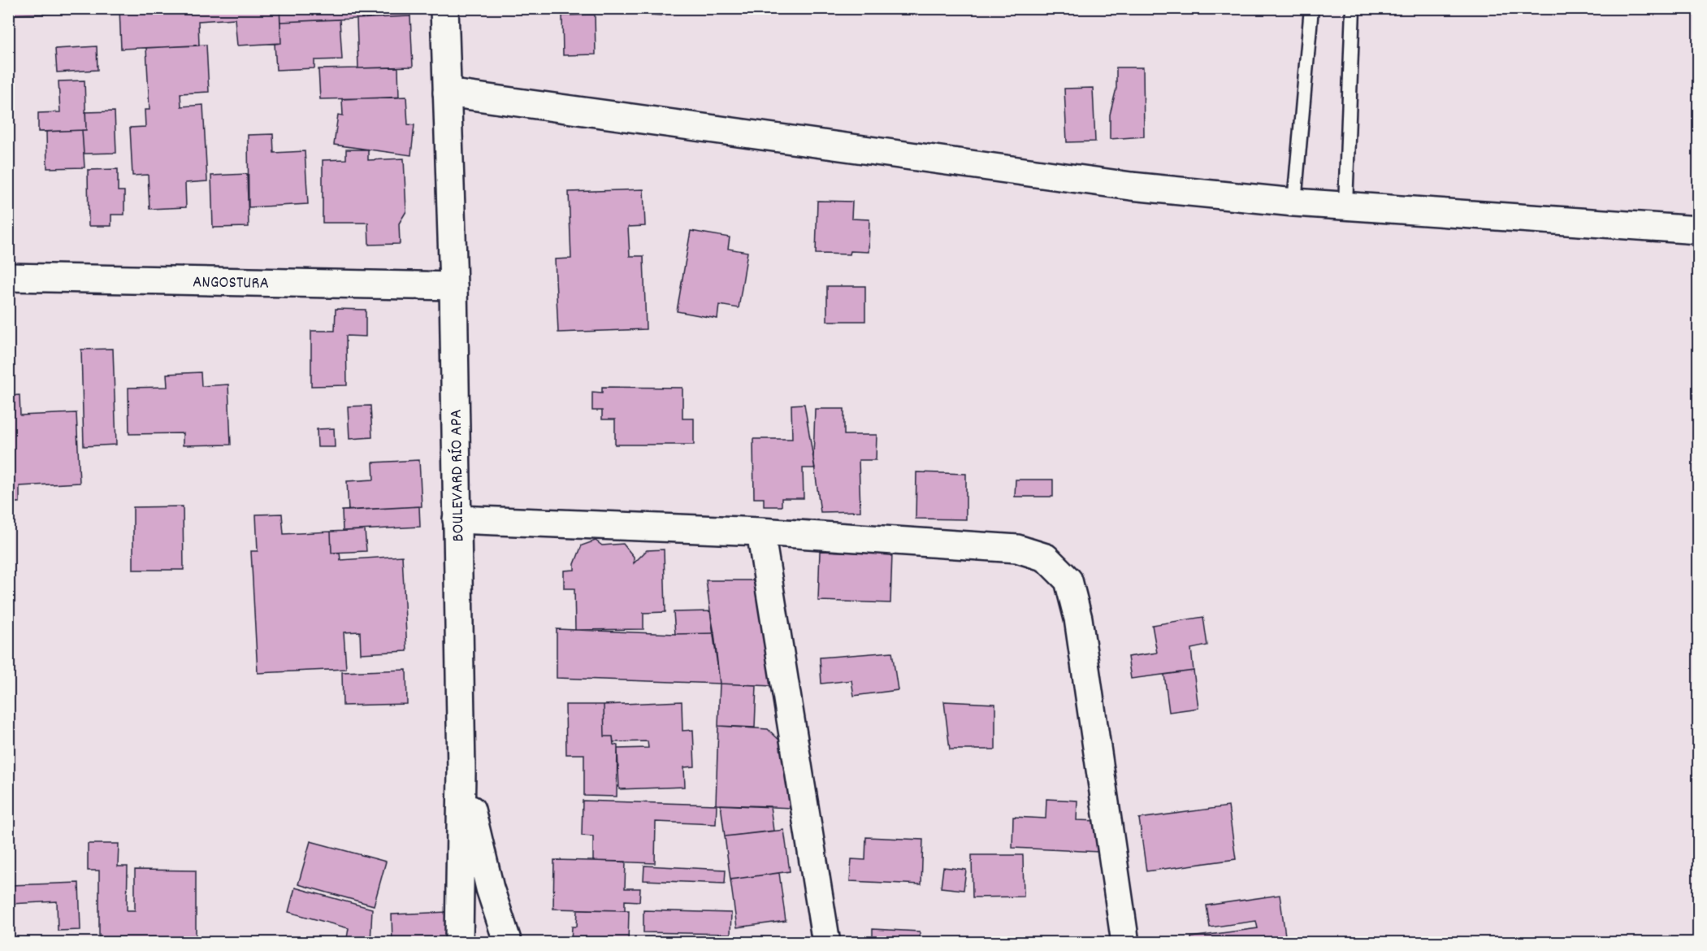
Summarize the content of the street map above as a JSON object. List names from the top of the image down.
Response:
{
  "streets": {
    "street": ["ANGOSTURA", "BOULEVARD RÍO APA"]
  },
  "crossings": [
    ["ANGOSTURA", "BOULEVARD RÍO APA"]
  ]
}
